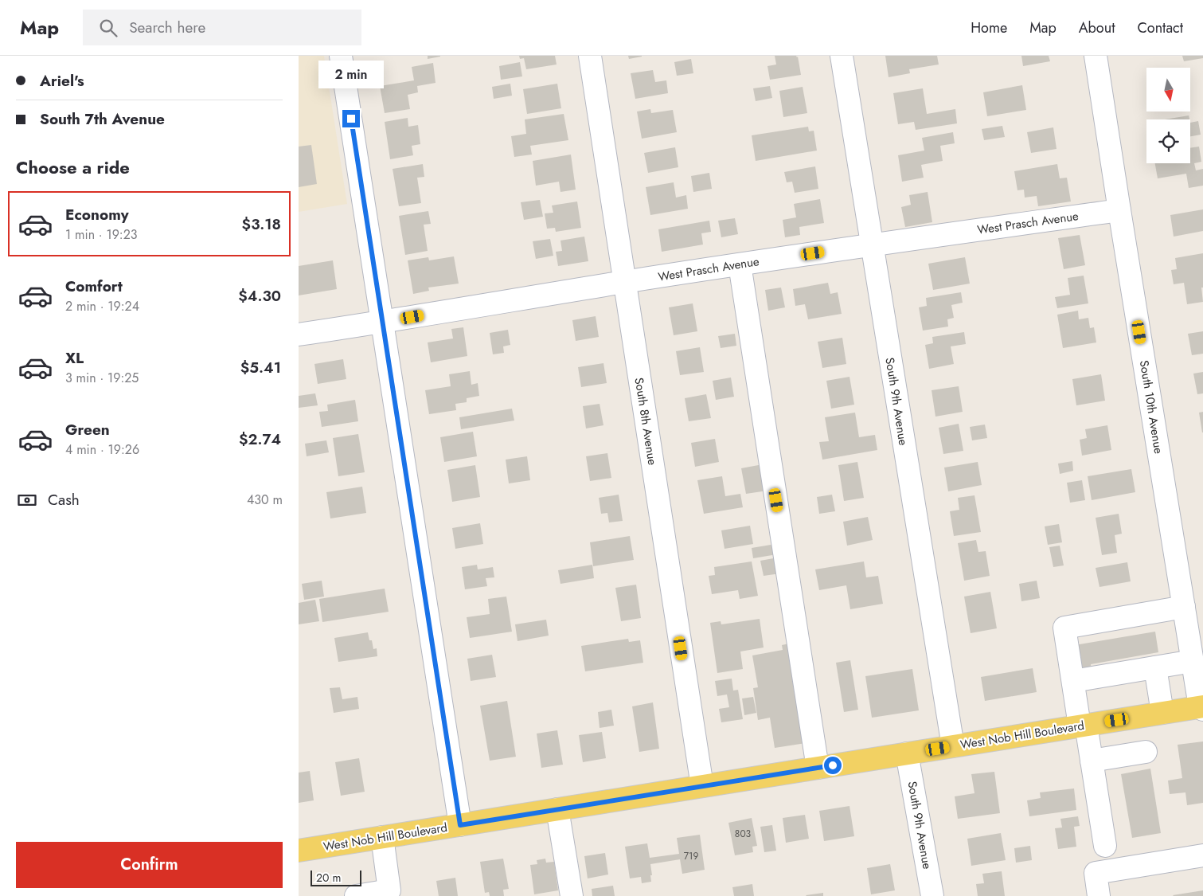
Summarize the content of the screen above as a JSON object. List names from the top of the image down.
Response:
{
  "streets": {
    "main road": ["West Nob Hill Boulevard"],
    "street": [
      "West Prasch Avenue",
      "South 9th Avenue",
      "South 10th Avenue",
      "South 8th Avenue"
    ]
  },
  "crossings": [
    ["West Prasch Avenue", "South 9th Avenue"],
    ["West Prasch Avenue", "South 10th Avenue"],
    ["West Prasch Avenue", "South 8th Avenue"],
    ["South 9th Avenue", "West Nob Hill Boulevard"],
    ["South 10th Avenue", "West Nob Hill Boulevard"],
    ["South 8th Avenue", "West Nob Hill Boulevard"]
  ],
  "house_numbers": ["803", "719"],
  "scale_bar": "20 m",
  "north": "bottom",
  "page": {
    "header": "Map",
    "search": "Search here",
    "nav": [
      "Home",
      "Map",
      "About",
      "Contact"
    ],
    "banner": ["Ariel's", "South 7th Avenue"],
    "bubble": "2 min",
    "heading": "Choose a ride",
    "list": [
      {
        "name": "Economy",
        "note": "1 min · 19:23",
        "value": "$3.18"
      },
      {
        "name": "Comfort",
        "note": "2 min · 19:24",
        "value": "$4.30"
      },
      {
        "name": "XL",
        "note": "3 min · 19:25",
        "value": "$5.41"
      },
      {
        "name": "Green",
        "note": "4 min · 19:26",
        "value": "$2.74"
      }
    ],
    "pay": ["Cash", "430 m"],
    "buttons": "Confirm",
    "scale": "20 m"
  }
}
